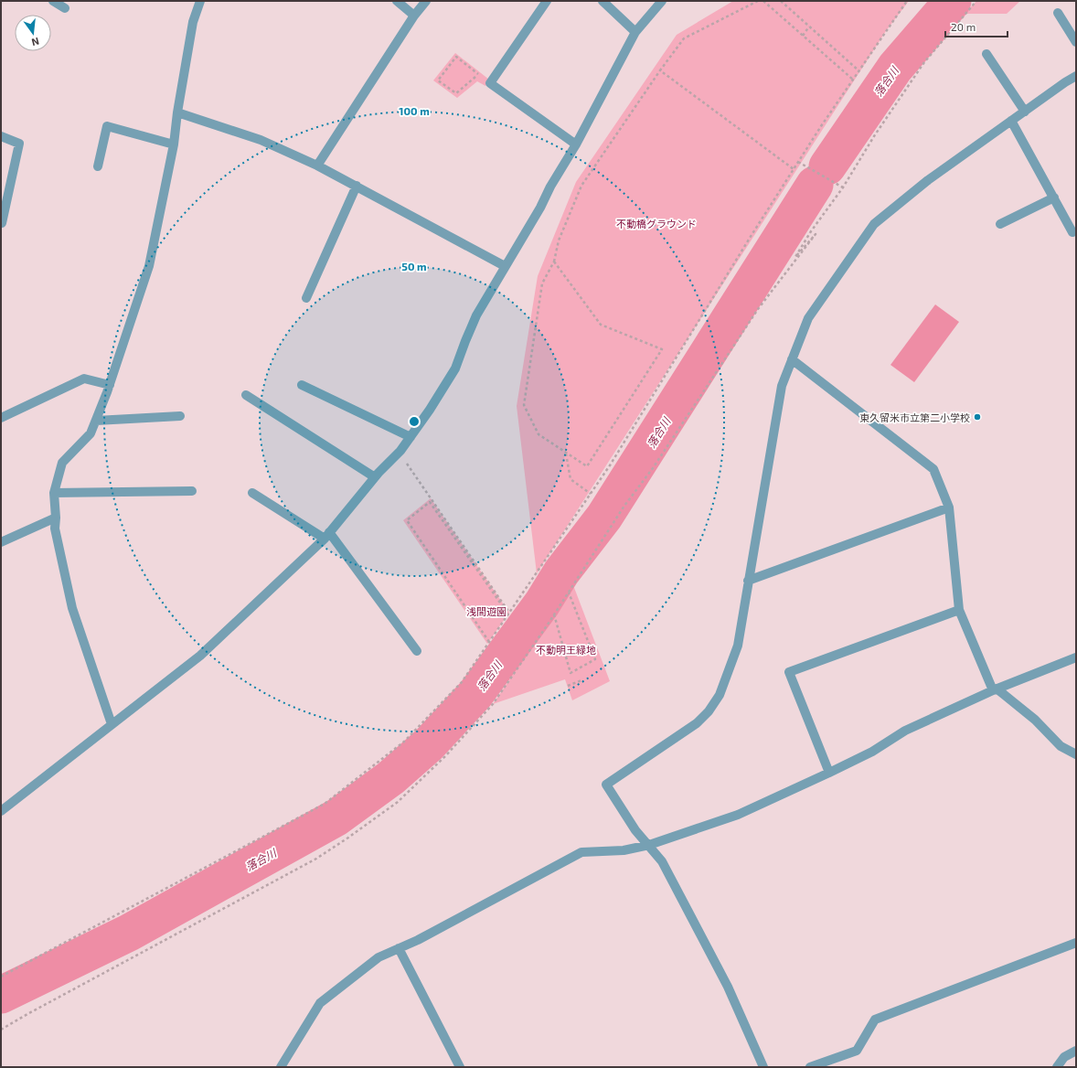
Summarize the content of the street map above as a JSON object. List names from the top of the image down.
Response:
{
  "water": ["落合川"],
  "parks": ["不動橋グラウンド", "浅間遊園", "不動明王緑地"],
  "places": ["東久留米市立第二小学校"],
  "scale_bar": "20 m",
  "north": "bottom",
  "rings": ["100 m", "50 m"]
}
